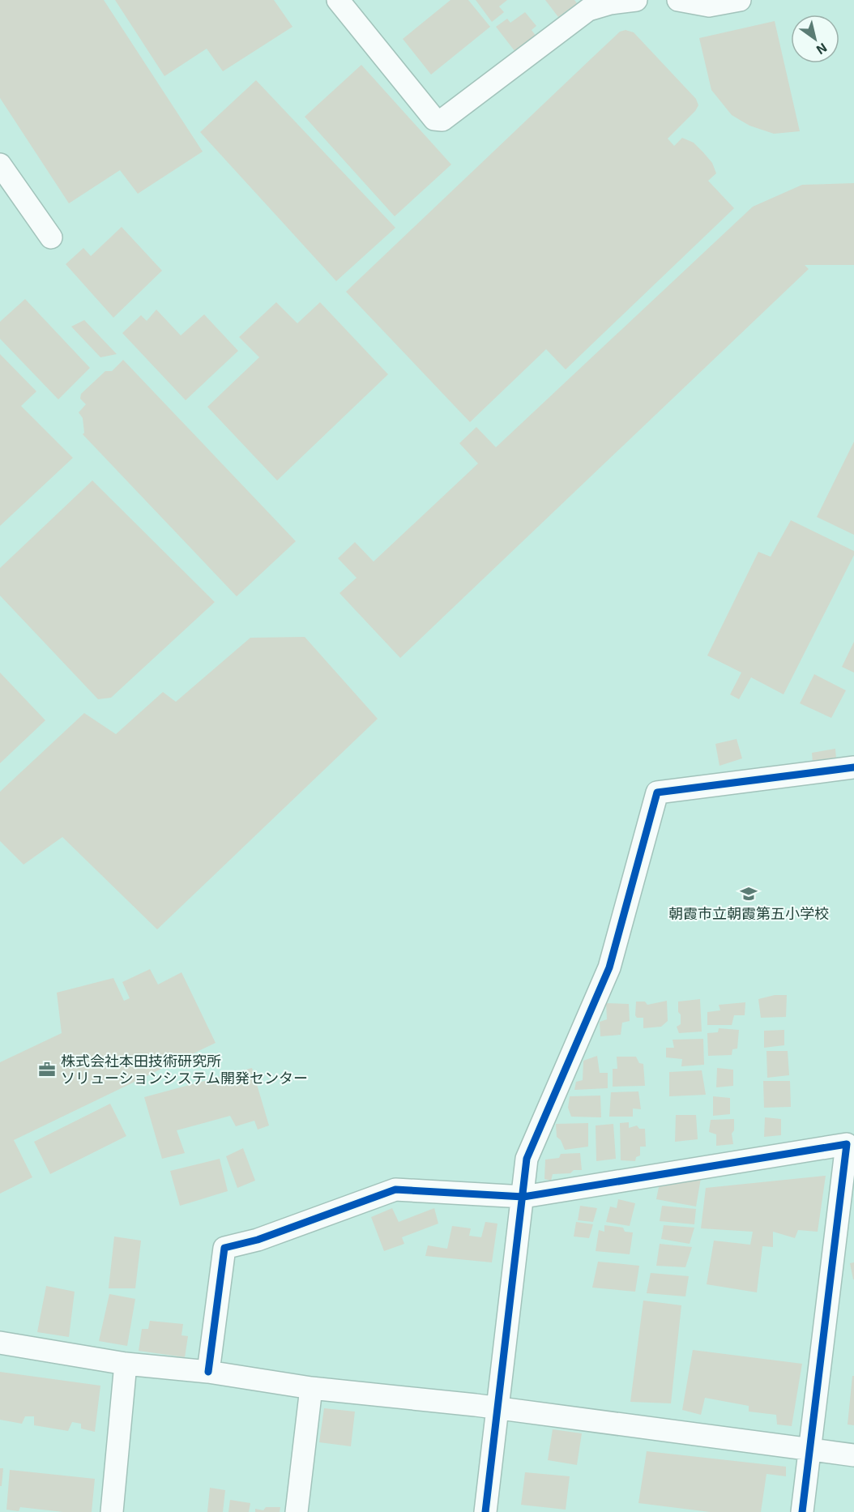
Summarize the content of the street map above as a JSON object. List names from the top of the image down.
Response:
{
  "places": {
    "school or university": ["朝霞市立朝霞第五小学校"],
    "office": ["株式会社本田技術研究所 ソリューションシステム開発センター"]
  },
  "north": "bottom right"
}
